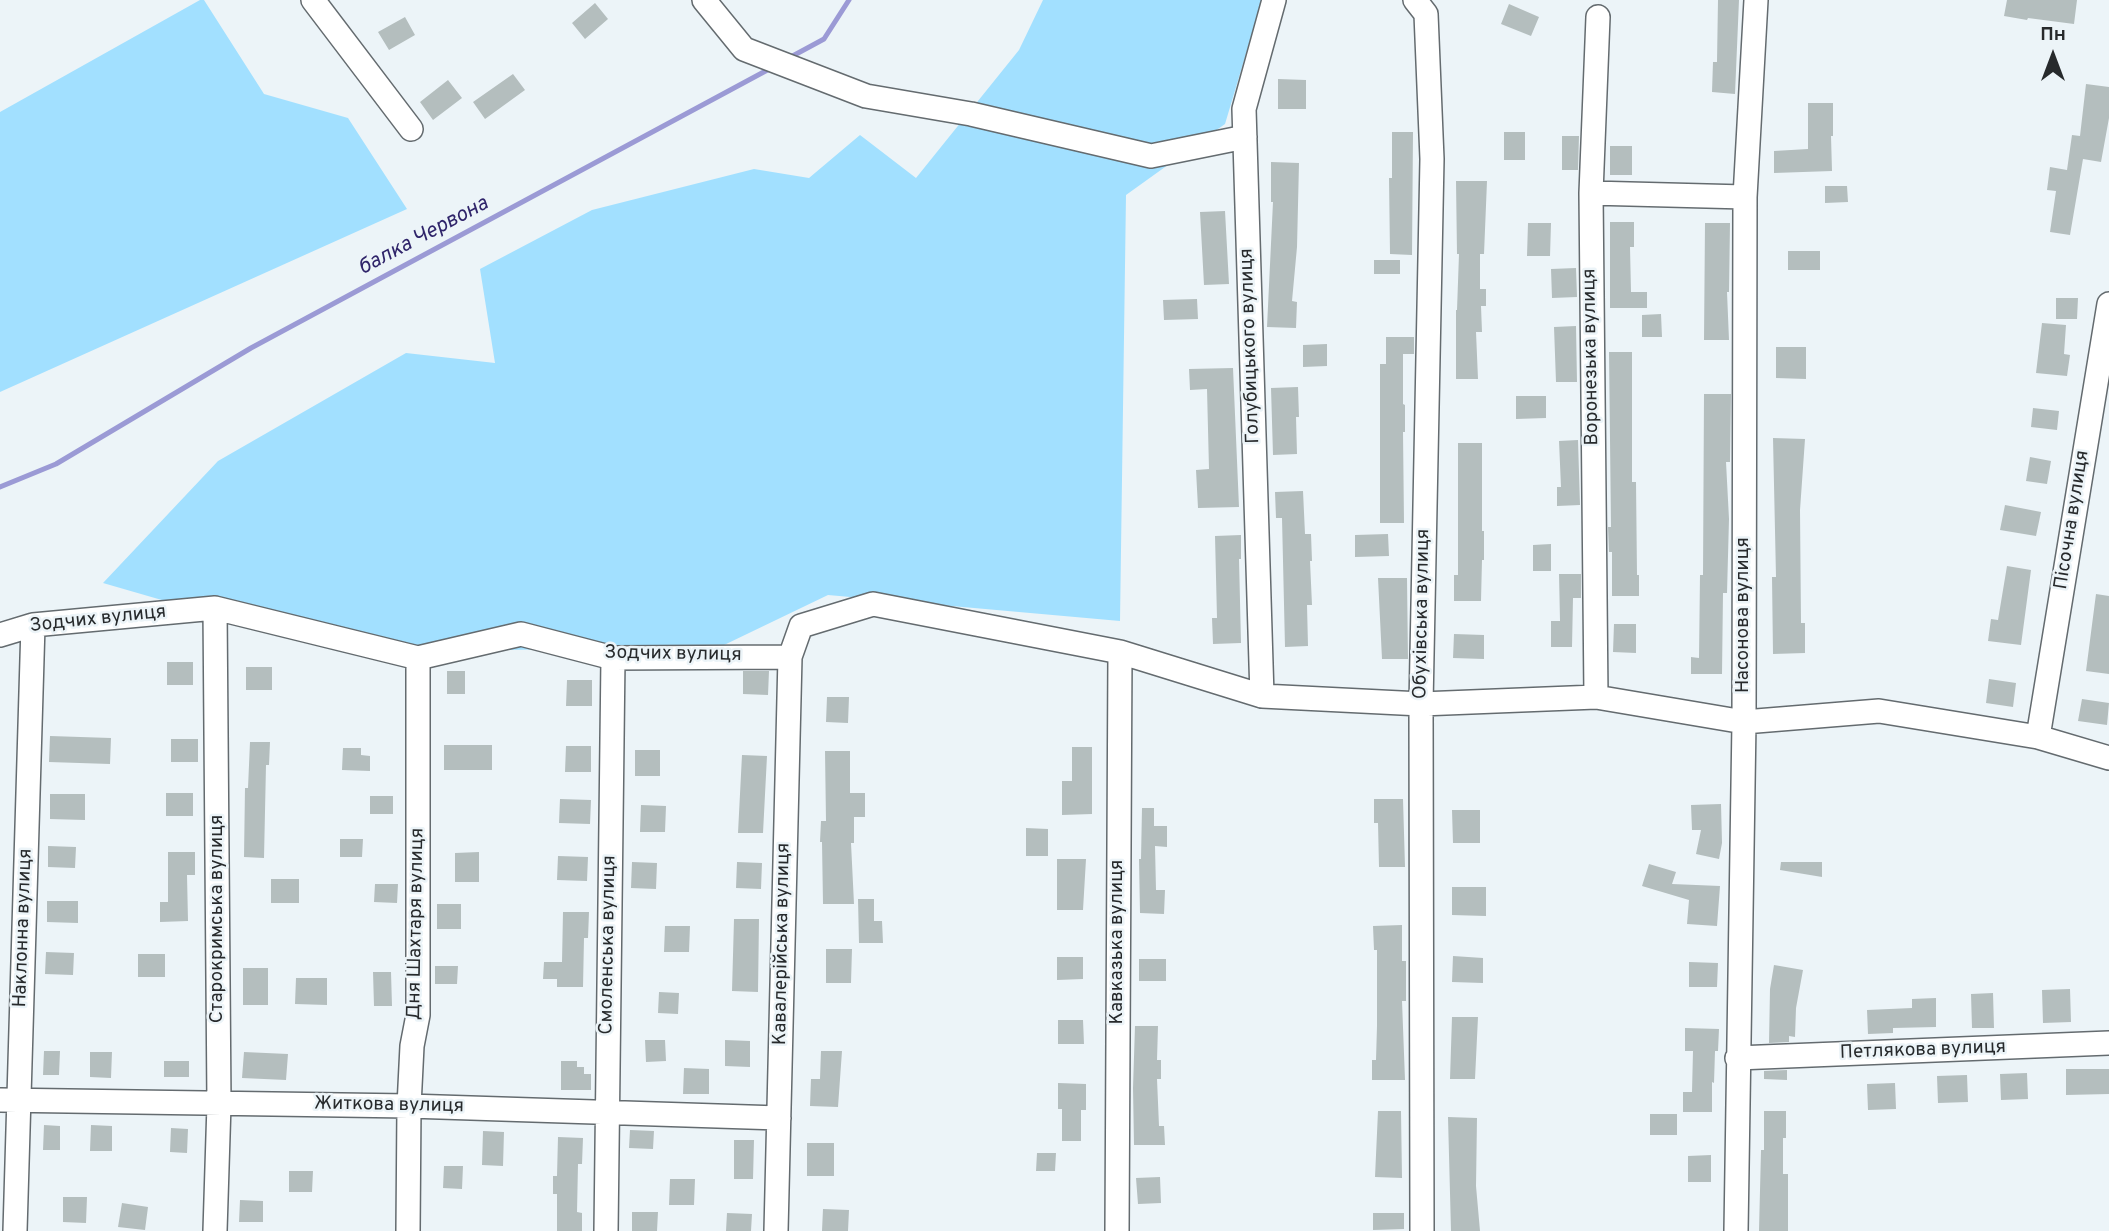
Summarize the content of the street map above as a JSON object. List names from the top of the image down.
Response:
{
  "streets": {
    "street": [
      "Голубицького вулиця",
      "Воронезька вулиця",
      "Пісочна вулиця",
      "Обухівська вулиця",
      "Насонова вулиця",
      "Зодчих вулиця",
      "Старокримська вулиця",
      "Дня Шахтаря вулиця",
      "Наклонна вулиця",
      "Кавказька вулиця",
      "Кавалерійська вулиця",
      "Смоленська вулиця",
      "Петлякова вулиця",
      "Житкова вулиця"
    ]
  },
  "crossings": [
    ["Насонова вулиця", "Петлякова вулиця"],
    ["Зодчих вулиця", "Старокримська вулиця"],
    ["Зодчих вулиця", "Дня Шахтаря вулиця"],
    ["Зодчих вулиця", "Наклонна вулиця"],
    ["Зодчих вулиця", "Кавалерійська вулиця"],
    ["Зодчих вулиця", "Смоленська вулиця"],
    ["Старокримська вулиця", "Житкова вулиця"],
    ["Дня Шахтаря вулиця", "Житкова вулиця"],
    ["Наклонна вулиця", "Житкова вулиця"],
    ["Кавалерійська вулиця", "Житкова вулиця"],
    ["Смоленська вулиця", "Житкова вулиця"]
  ],
  "water": ["балка Червона"],
  "north": "top"
}
